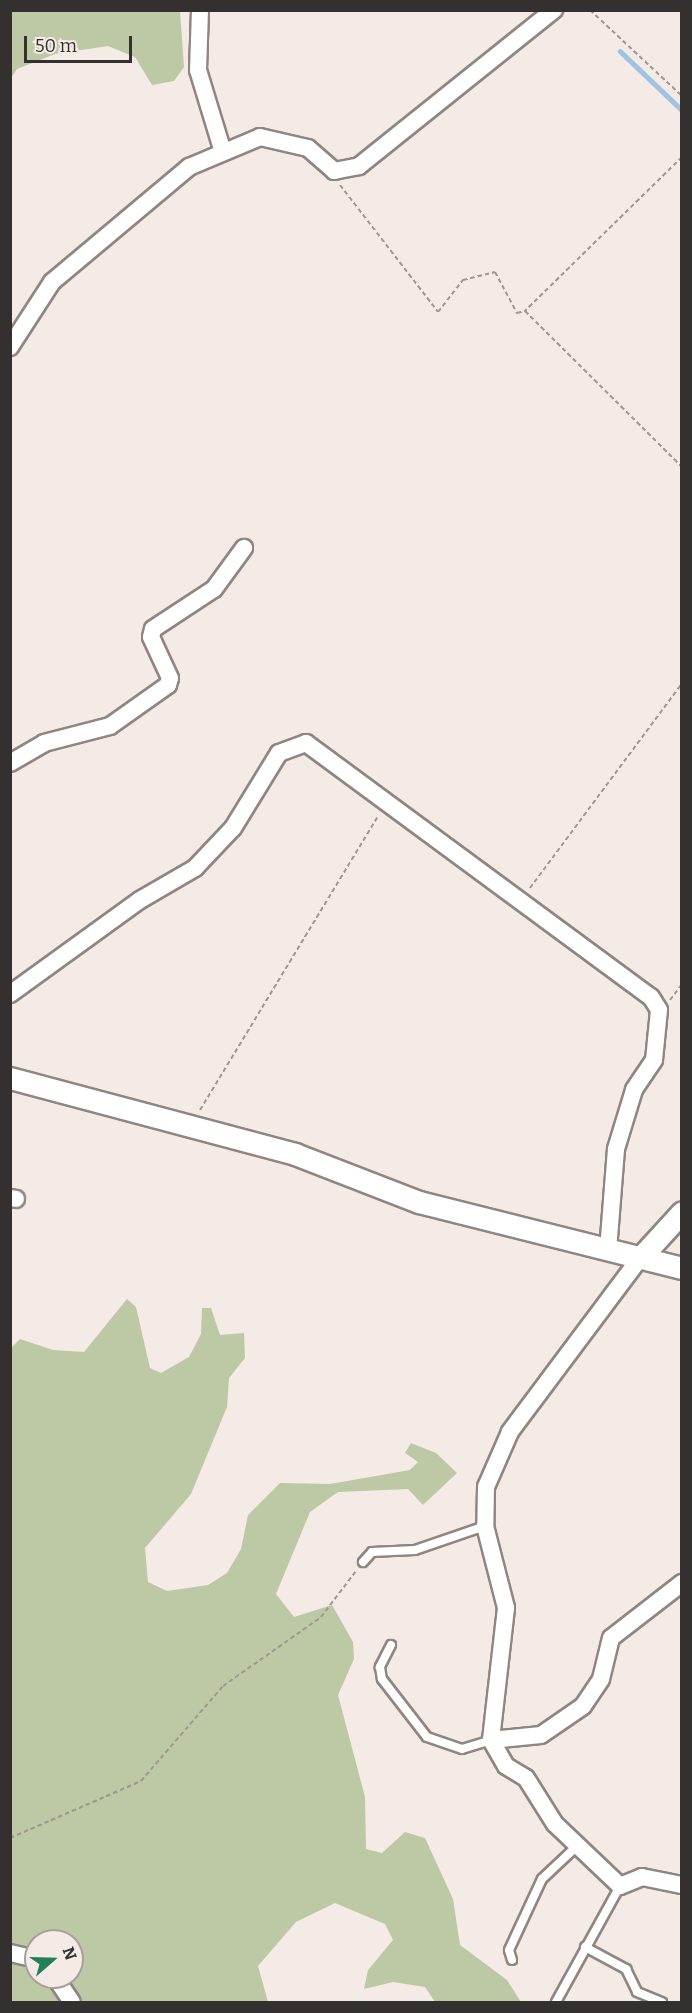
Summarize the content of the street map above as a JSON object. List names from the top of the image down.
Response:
{
  "scale_bar": "50 m",
  "north": "right"
}
